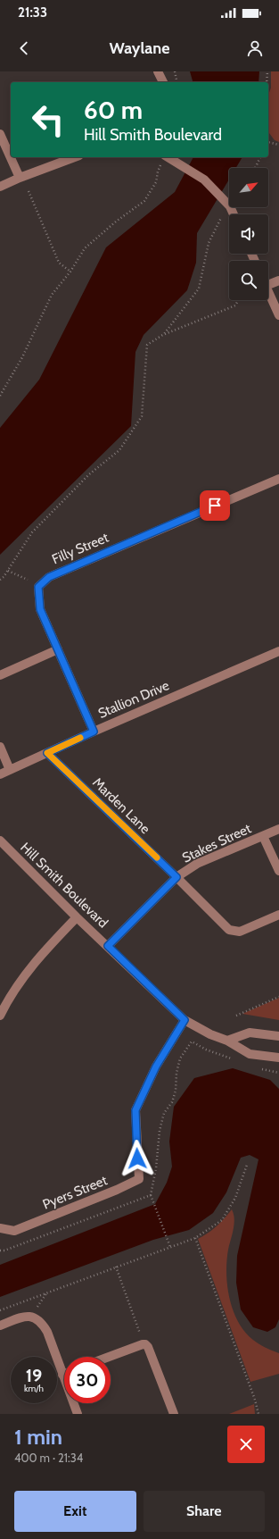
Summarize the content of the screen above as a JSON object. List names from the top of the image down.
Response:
{
  "streets": {
    "street": [
      "Filly Street",
      "Stallion Drive",
      "Marden Lane",
      "Stakes Street",
      "Hill Smith Boulevard",
      "Pyers Street"
    ]
  },
  "crossings": [
    ["Filly Street", "Stallion Drive"],
    ["Stallion Drive", "Marden Lane"],
    ["Marden Lane", "Stakes Street"],
    ["Stakes Street", "Hill Smith Boulevard"],
    ["Hill Smith Boulevard", "Pyers Street"]
  ],
  "north": "top right",
  "page": {
    "status": "21:33",
    "header": "Waylane",
    "turn": ["60 m", "Hill Smith Boulevard"],
    "speed": "19 km/h",
    "limit": "30",
    "heading": ["1 min", "400 m · 21:34"],
    "buttons": ["Exit", "Share"]
  }
}
